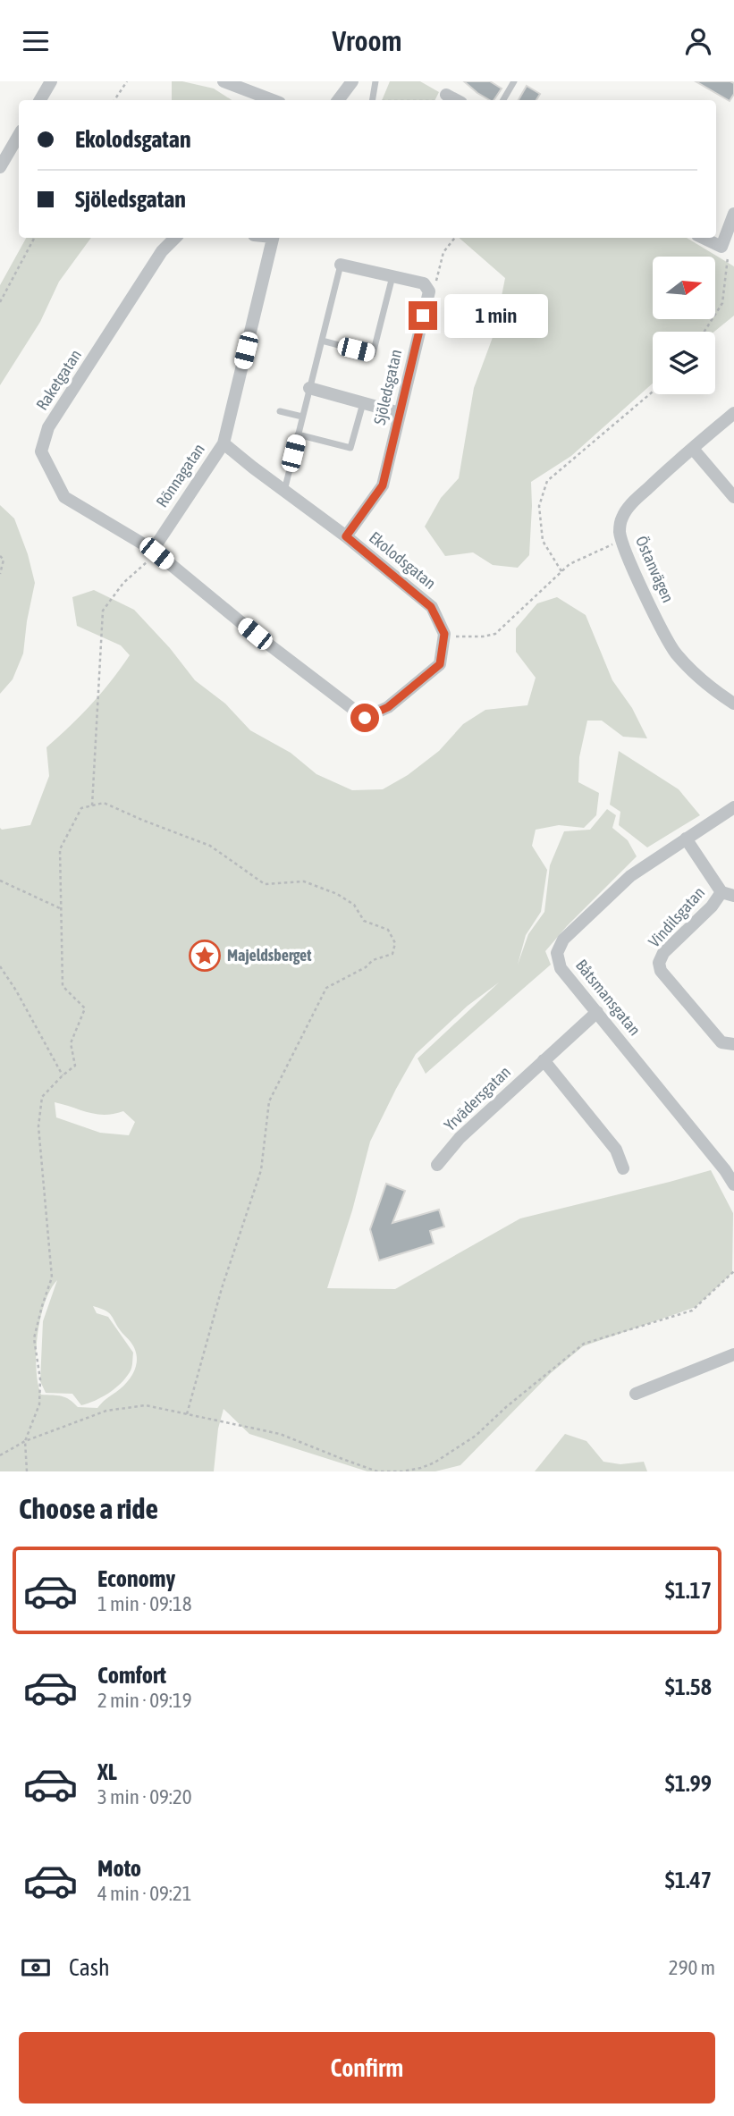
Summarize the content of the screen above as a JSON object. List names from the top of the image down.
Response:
{
  "streets": {
    "street": [
      "Raketgatan",
      "Sjöledsgatan",
      "Rönnagatan",
      "Ekolodsgatan",
      "Östanvägen",
      "Vindilsgatan",
      "Båtsmansgatan",
      "Yrvädersgatan"
    ]
  },
  "crossings": [
    ["Raketgatan", "Rönnagatan"],
    ["Sjöledsgatan", "Ekolodsgatan"],
    ["Rönnagatan", "Ekolodsgatan"],
    ["Vindilsgatan", "Båtsmansgatan"],
    ["Båtsmansgatan", "Yrvädersgatan"]
  ],
  "places": {
    "place": ["Majeldsberget"]
  },
  "north": "right",
  "page": {
    "header": "Vroom",
    "banner": ["Ekolodsgatan", "Sjöledsgatan"],
    "bubble": "1 min",
    "heading": "Choose a ride",
    "list": [
      {
        "name": "Economy",
        "note": "1 min · 09:18",
        "value": "$1.17"
      },
      {
        "name": "Comfort",
        "note": "2 min · 09:19",
        "value": "$1.58"
      },
      {
        "name": "XL",
        "note": "3 min · 09:20",
        "value": "$1.99"
      },
      {
        "name": "Moto",
        "note": "4 min · 09:21",
        "value": "$1.47"
      }
    ],
    "pay": ["Cash", "290 m"],
    "buttons": "Confirm"
  }
}
